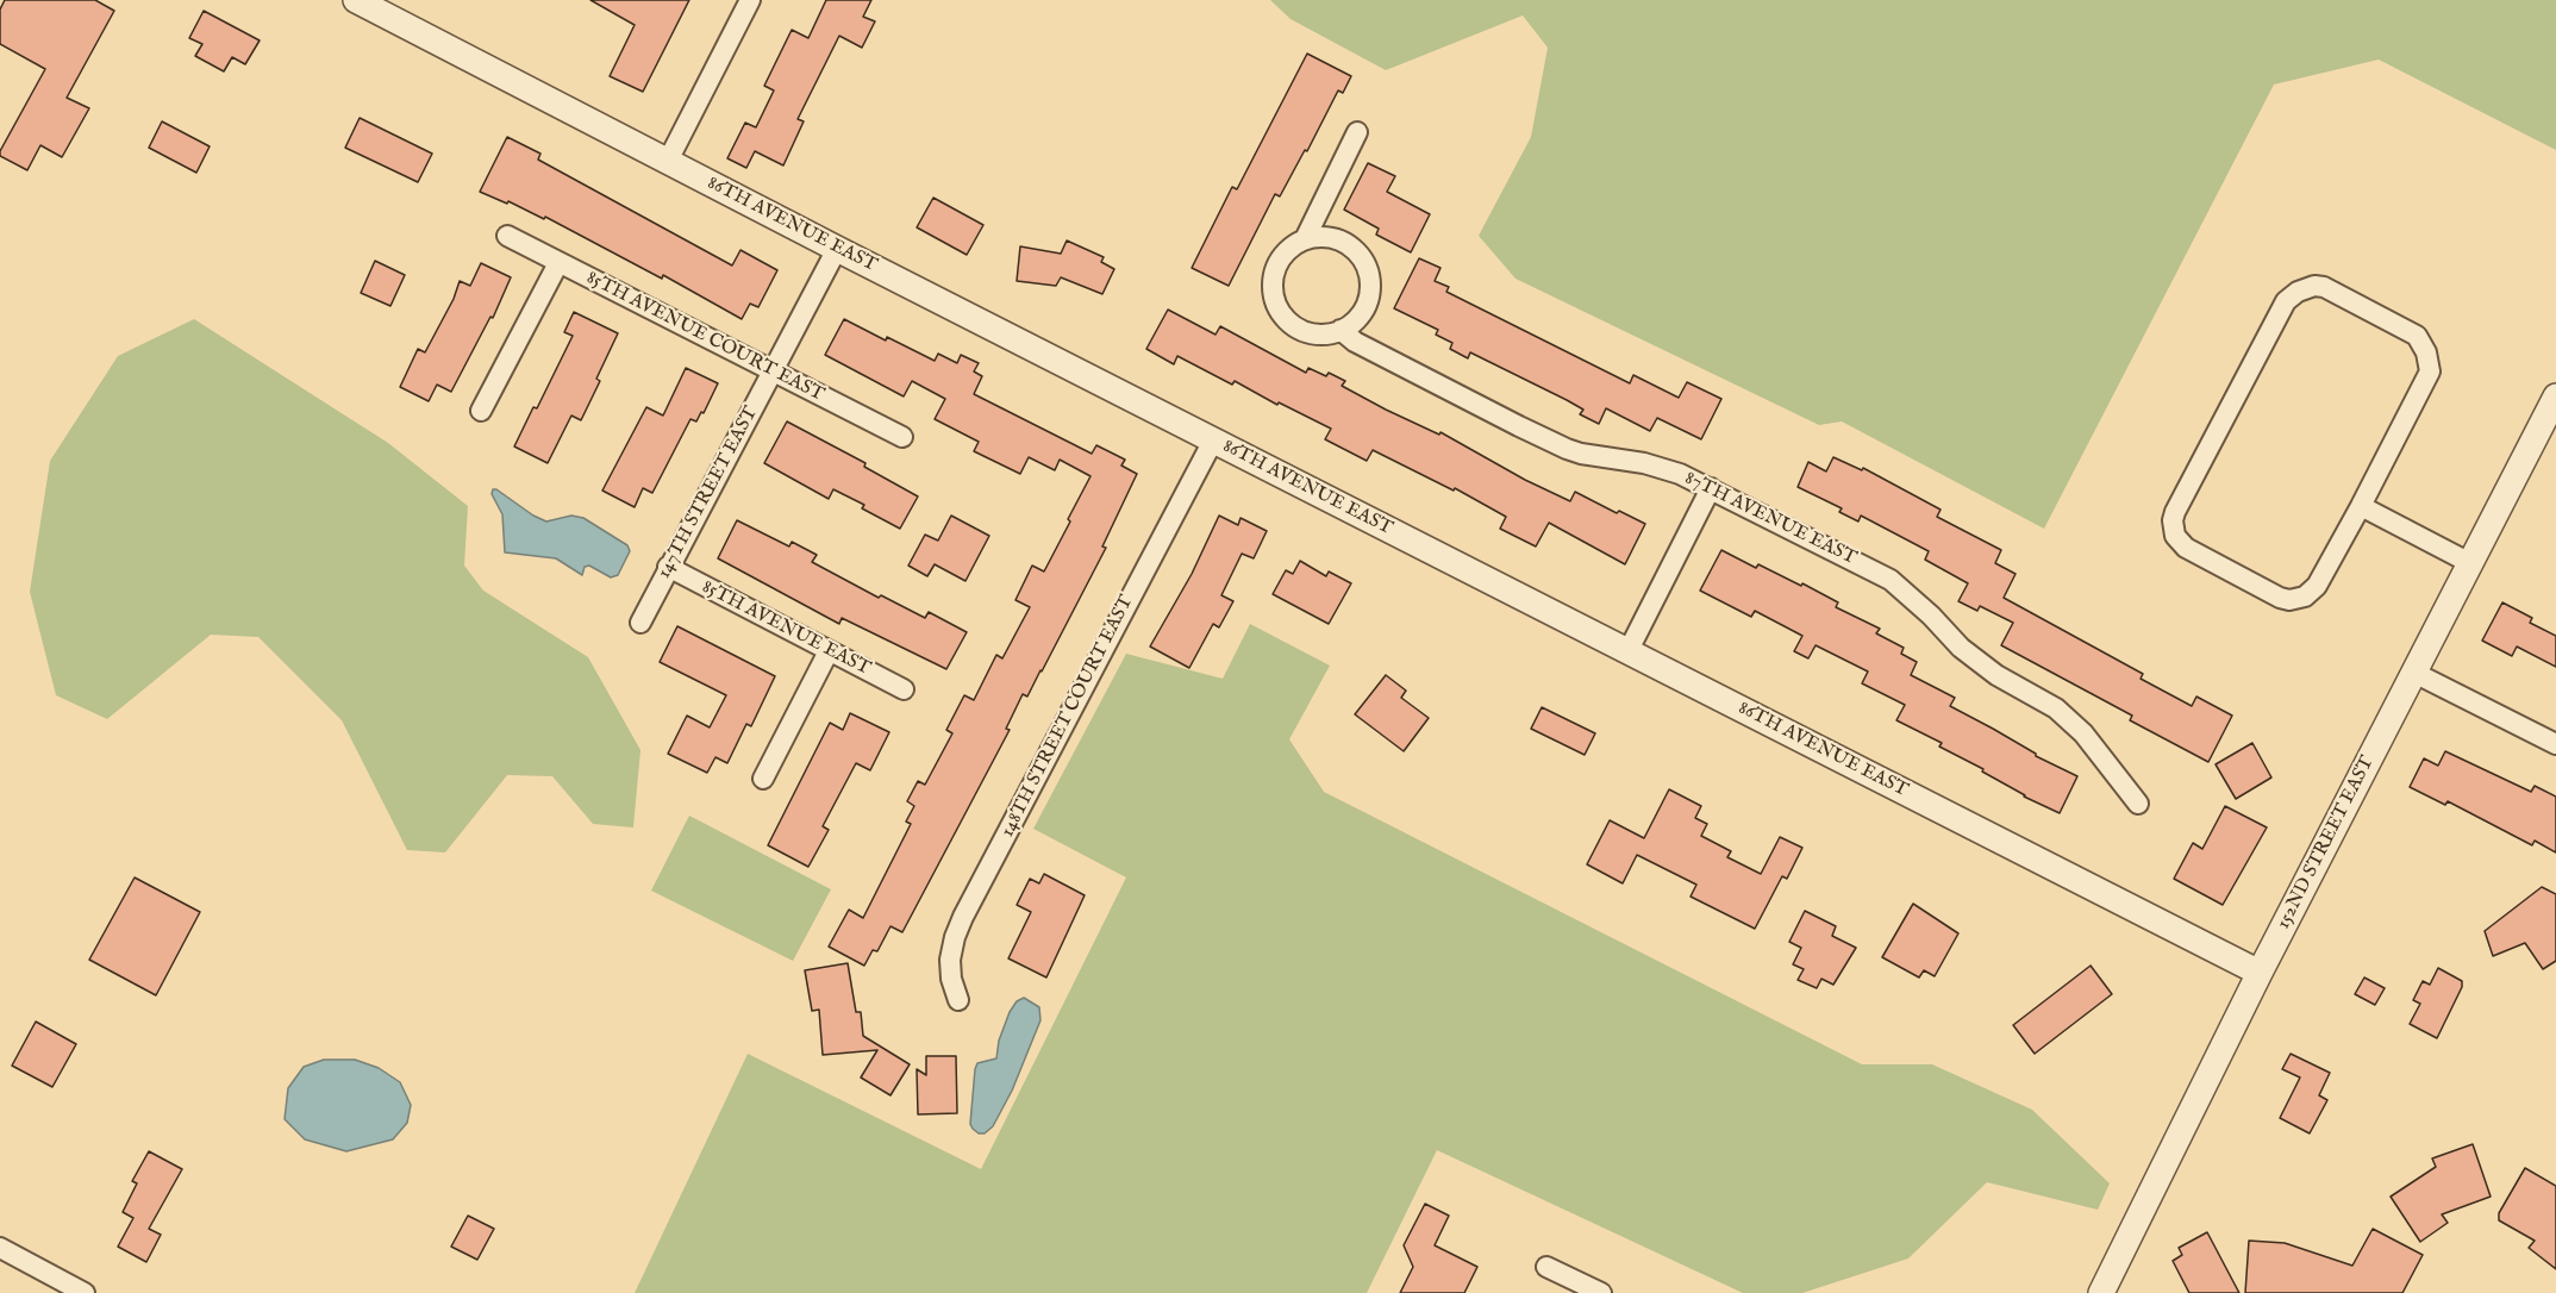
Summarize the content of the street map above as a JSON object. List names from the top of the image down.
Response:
{
  "streets": {
    "street": [
      "86TH AVENUE EAST",
      "85TH AVENUE COURT EAST",
      "147TH STREET EAST",
      "87TH AVENUE EAST",
      "85TH AVENUE EAST",
      "148TH STREET COURT EAST",
      "152ND STREET EAST"
    ]
  },
  "crossings": [
    ["86TH AVENUE EAST", "147TH STREET EAST"],
    ["86TH AVENUE EAST", "148TH STREET COURT EAST"],
    ["86TH AVENUE EAST", "152ND STREET EAST"],
    ["85TH AVENUE COURT EAST", "147TH STREET EAST"],
    ["147TH STREET EAST", "85TH AVENUE EAST"]
  ]
}
